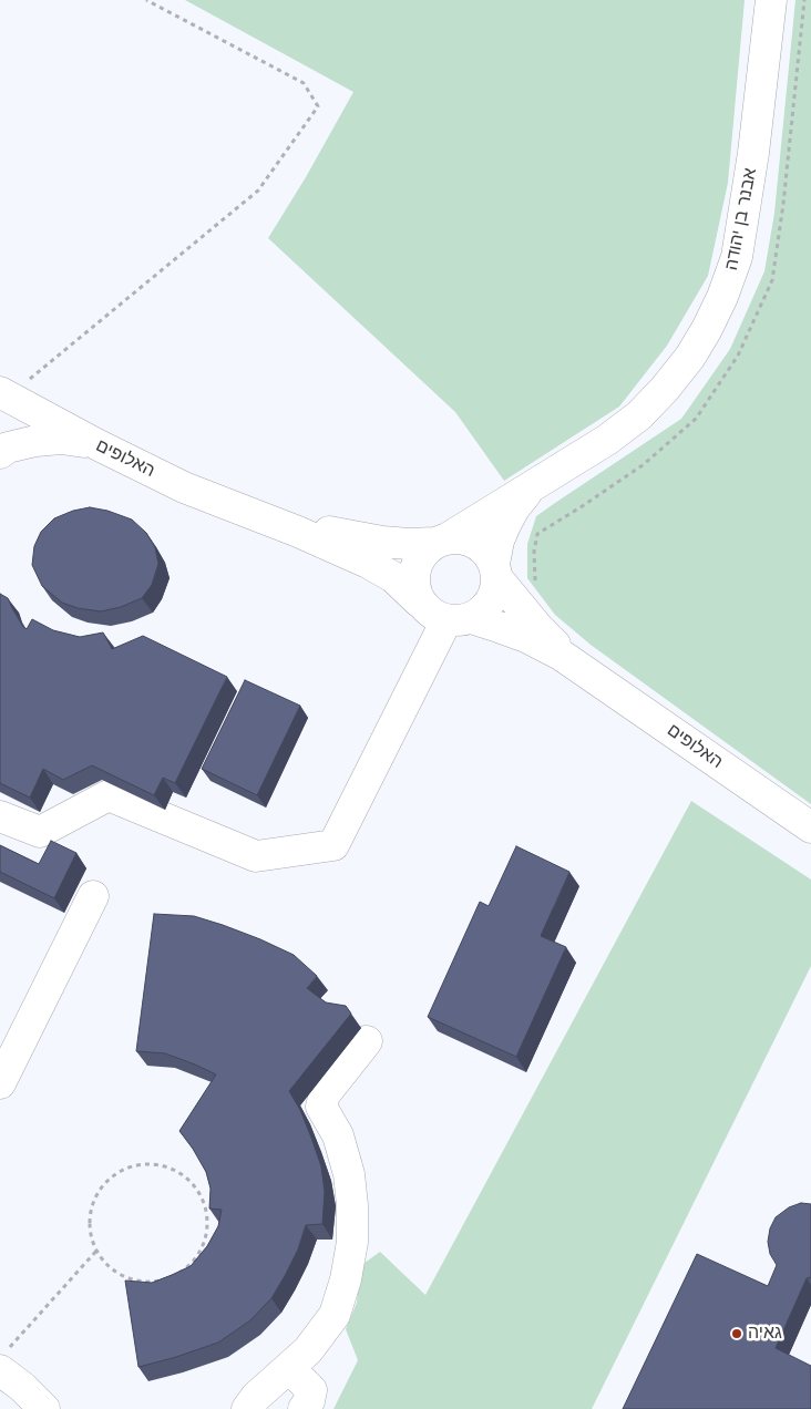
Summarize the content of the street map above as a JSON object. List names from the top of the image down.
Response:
{
  "streets": {
    "street": ["אבנר בן יהודה", "האלופים"]
  },
  "crossings": [
    ["אבנר בן יהודה", "האלופים"]
  ],
  "places": ["גאיה"]
}
